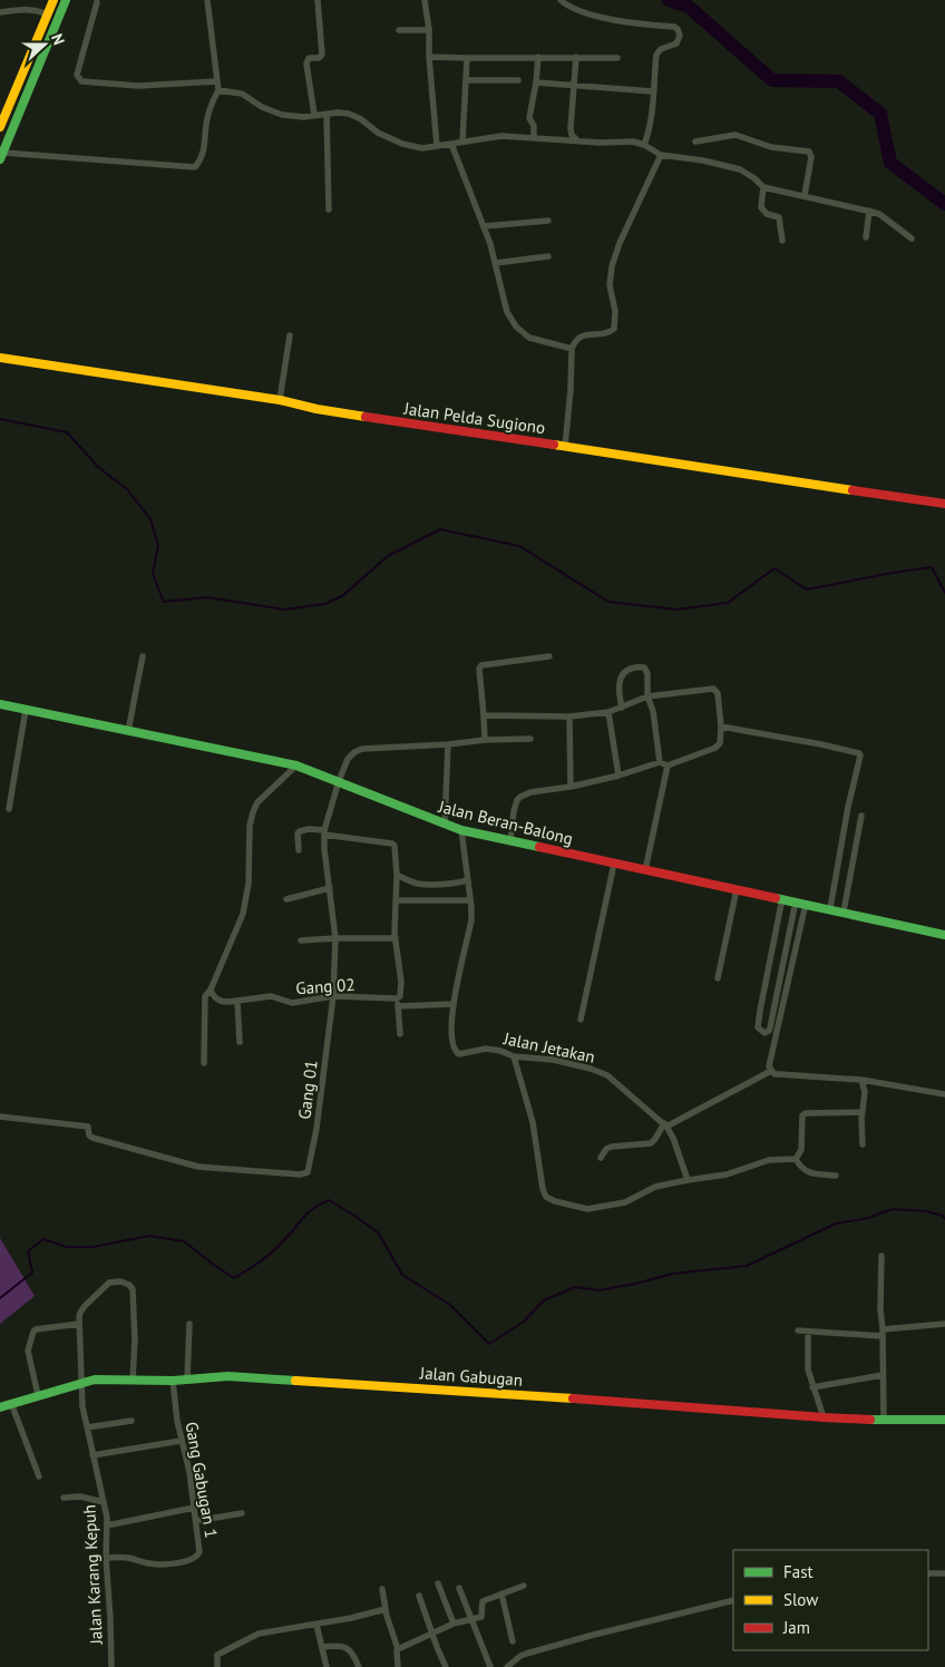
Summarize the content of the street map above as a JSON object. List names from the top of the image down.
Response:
{
  "streets": {
    "main road": ["Jalan Pelda Sugiono", "Jalan Beran-Balong", "Jalan Gabugan"],
    "street": [
      "Gang 02",
      "Jalan Jetakan",
      "Gang 01",
      "Gang Gabugan 1",
      "Jalan Karang Kepuh"
    ]
  },
  "crossings": [
    ["Jalan Beran-Balong", "Jalan Jetakan"],
    ["Jalan Beran-Balong", "Gang 01"],
    ["Gang 02", "Jalan Jetakan"],
    ["Gang 02", "Gang 01"],
    ["Jalan Gabugan", "Gang Gabugan 1"],
    ["Jalan Gabugan", "Jalan Karang Kepuh"],
    ["Gang Gabugan 1", "Jalan Karang Kepuh"]
  ],
  "legend": ["Fast", "Slow", "Jam"],
  "north": "right"
}
